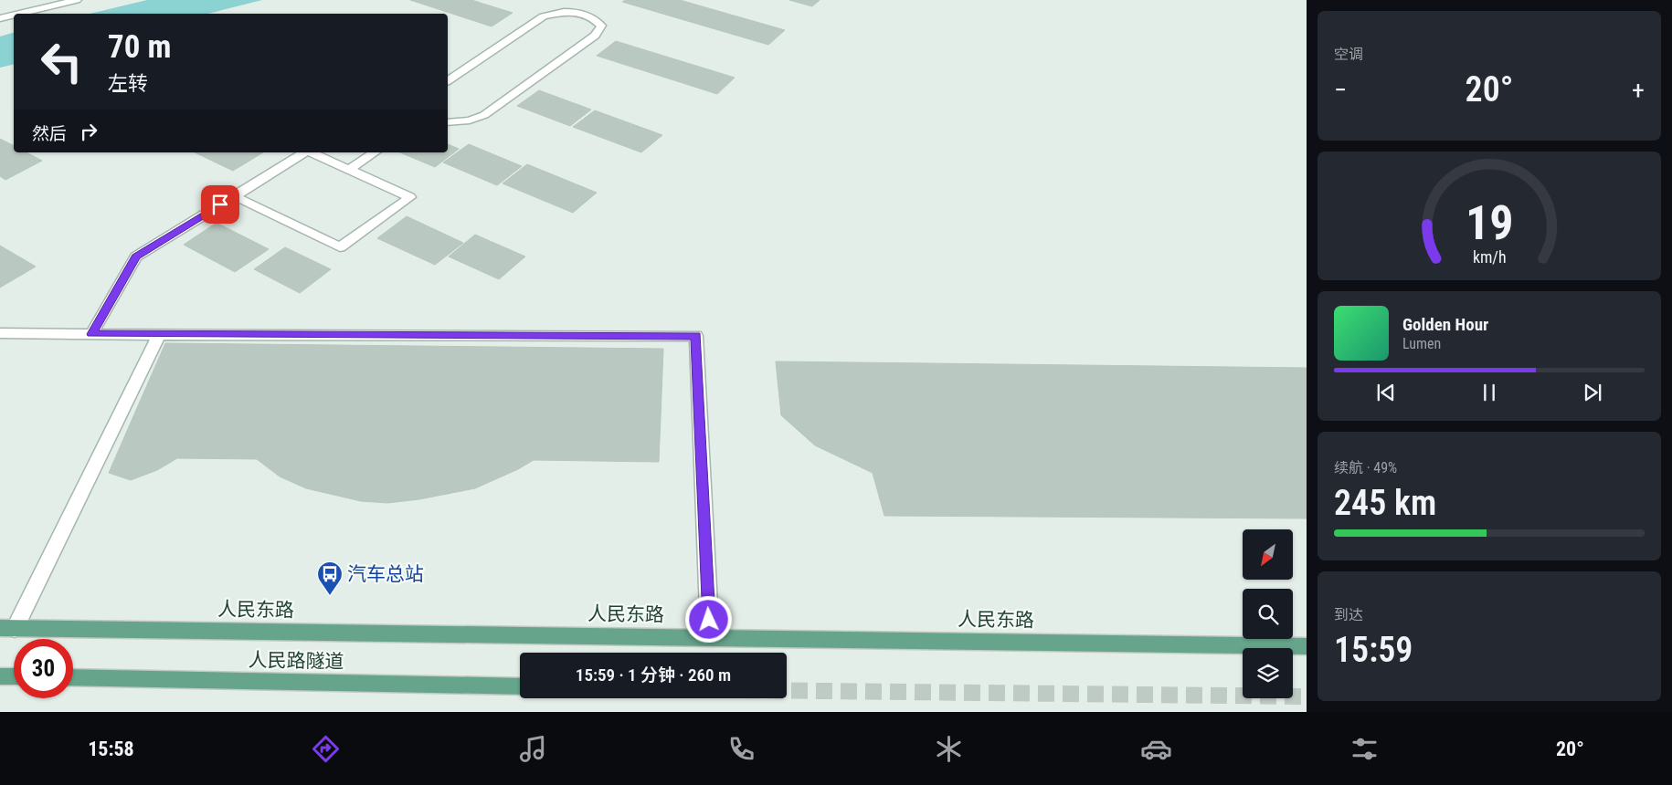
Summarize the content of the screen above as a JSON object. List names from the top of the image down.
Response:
{
  "streets": {
    "main road": ["人民东路", "人民路隧道"]
  },
  "places": {
    "bus stop": ["汽车总站"]
  },
  "north": "bottom left",
  "page": {
    "tile": [
      "空调",
      ["续航 · 49%", "245 km"],
      ["到达", "15:59"]
    ],
    "turn": ["70 m", "左转"],
    "heat": ["−", "20°", "+"],
    "then": "然后",
    "song": ["Golden Hour", "Lumen"],
    "limit": "30",
    "trip": "15:59 · 1 分钟 · 260 m",
    "tabs": ["15:58", "20°"],
    "gauge": ["19", "km/h"]
  }
}
